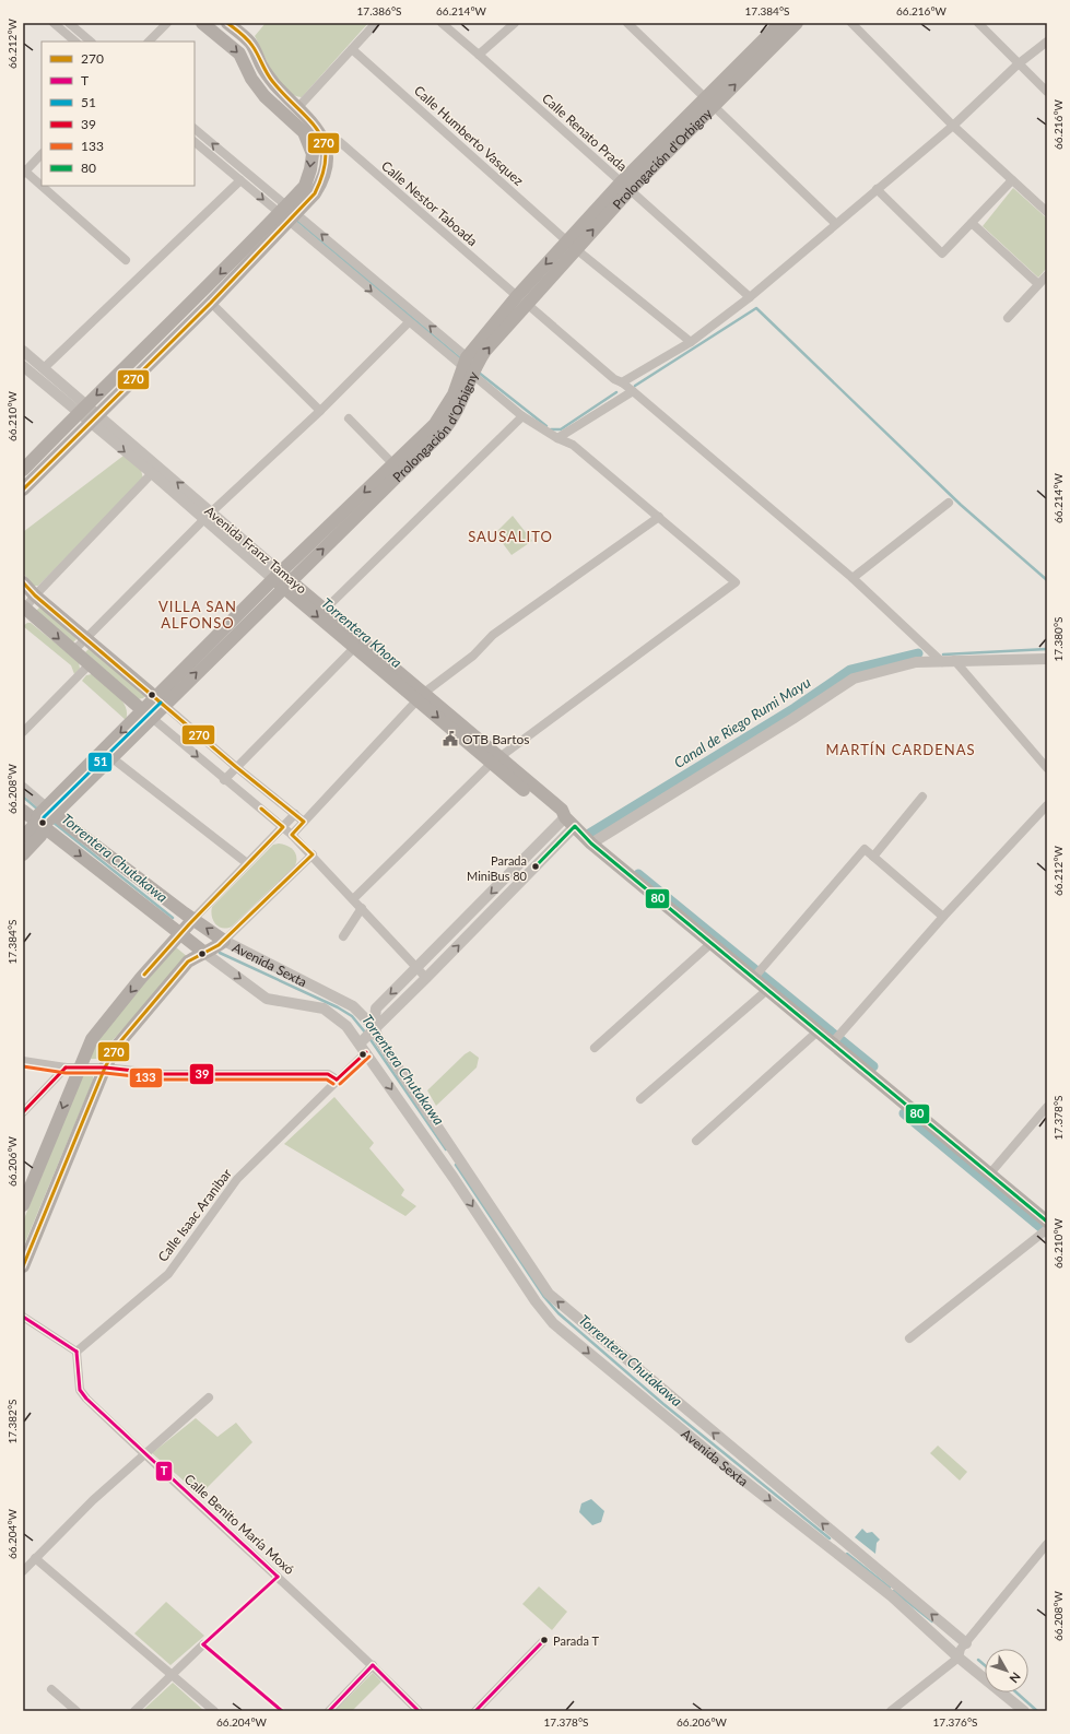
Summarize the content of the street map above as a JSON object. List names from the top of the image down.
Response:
{
  "streets": {
    "main road": ["Prolongación d'Orbigny", "Avenida Franz Tamayo", "Avenida Sexta"],
    "street": [
      "Calle Renato Prada",
      "Calle Humberto Vasquez",
      "Calle Nestor Taboada",
      "Calle Isaac Aranibar",
      "Calle Benito María Moxó"
    ]
  },
  "crossings": [
    ["Calle Renato Prada", "Prolongación d'Orbigny"],
    ["Calle Humberto Vasquez", "Prolongación d'Orbigny"],
    ["Prolongación d'Orbigny", "Calle Nestor Taboada"],
    ["Prolongación d'Orbigny", "Avenida Franz Tamayo"],
    ["Prolongación d'Orbigny", "Avenida Sexta"],
    ["Avenida Sexta", "Calle Isaac Aranibar"],
    ["Calle Isaac Aranibar", "Calle Benito María Moxó"]
  ],
  "districts": ["SAUSALITO", "VILLA SAN ALFONSO", "MARTÍN CARDENAS"],
  "water": ["Torrentera Khora", "Canal de Riego Rumi Mayu", "Torrentera Chutakawa"],
  "places": {
    "public building": ["OTB Bartos"],
    "other": ["Parada MiniBus 80", "Parada T"]
  },
  "lines": [
    "transit line 270",
    "transit line 51",
    "transit line 80",
    "transit line 39",
    "transit line 133",
    "transit line T"
  ],
  "legend": [
    "270",
    "T",
    "51",
    "39",
    "133",
    "80"
  ],
  "north": "bottom right",
  "coordinates": [
    "17.386°S",
    "66.214°W",
    "17.384°S",
    "66.216°W",
    "66.212°W",
    "66.210°W",
    "17.380°S",
    "66.208°W",
    "17.378°S",
    "66.206°W",
    "17.382°S",
    "66.204°W",
    "17.376°S"
  ]
}
